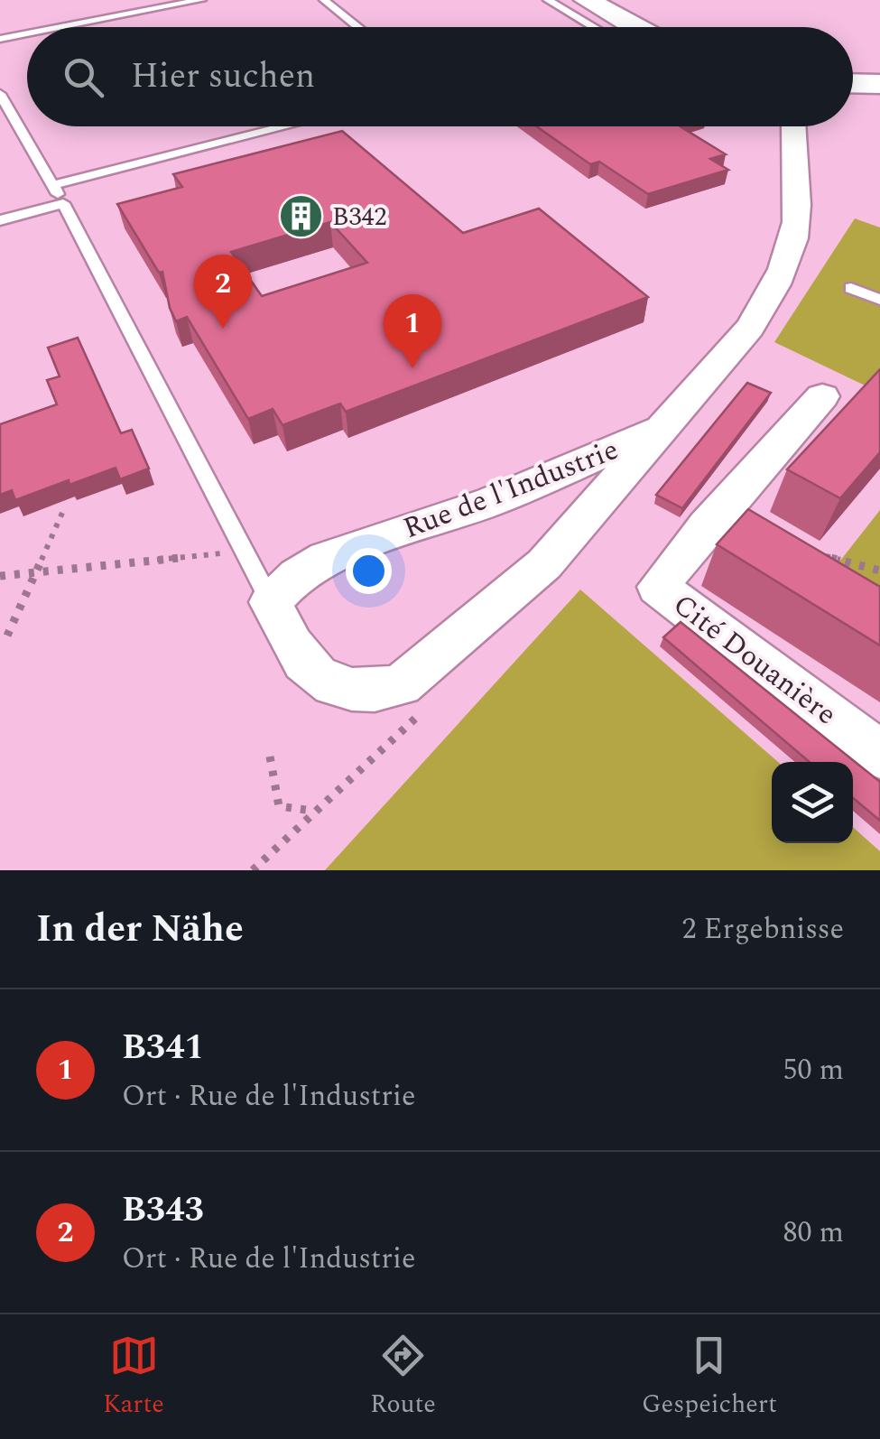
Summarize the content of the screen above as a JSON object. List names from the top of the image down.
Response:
{
  "streets": {
    "street": ["Rue de l'Industrie", "Cité Douanière"]
  },
  "places": {
    "building": ["B342"]
  },
  "page": {
    "search": "Hier suchen",
    "pins": ["2", "1"],
    "heading": ["In der Nähe", "2 Ergebnisse"],
    "list": [
      {
        "mark": "1",
        "name": "B341",
        "note": "Ort · Rue de l'Industrie",
        "value": "50 m"
      },
      {
        "mark": "2",
        "name": "B343",
        "note": "Ort · Rue de l'Industrie",
        "value": "80 m"
      }
    ],
    "nav": ["Karte", "Route", "Gespeichert"]
  }
}
